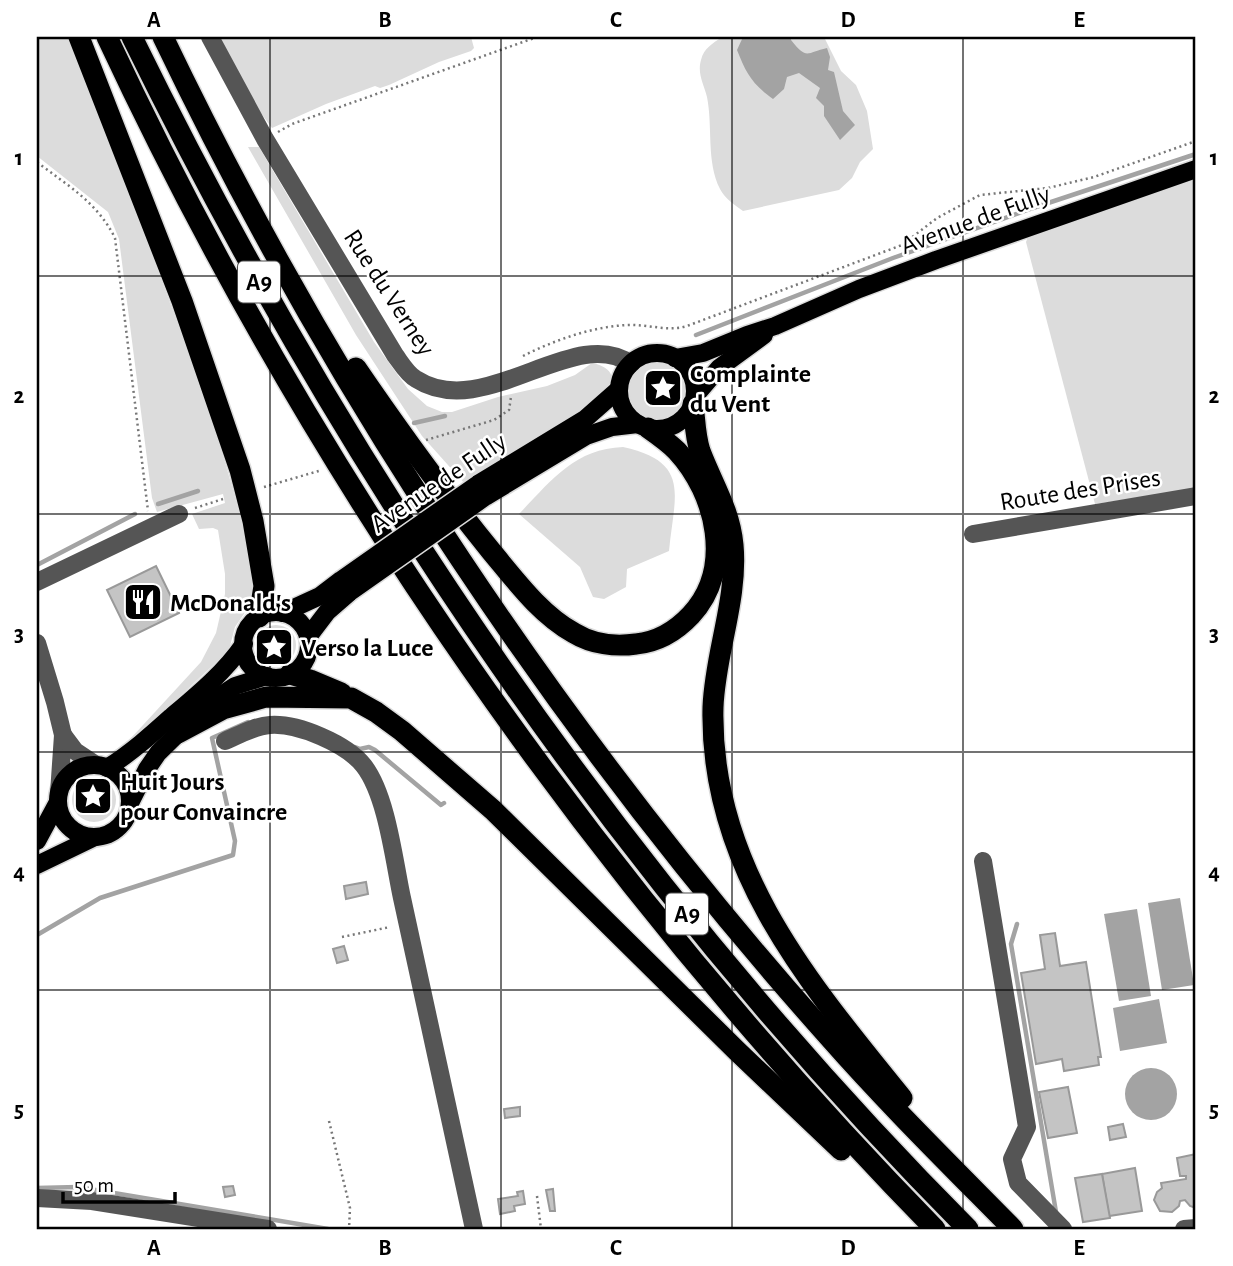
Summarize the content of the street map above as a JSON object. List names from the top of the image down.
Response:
{
  "streets": {
    "highway": ["A9"],
    "main road": ["Avenue de Fully"],
    "street": ["Rue du Verney", "Route des Prises"]
  },
  "crossings": [
    ["Avenue de Fully", "Rue du Verney"]
  ],
  "places": {
    "place": ["Complainte du Vent", "Verso la Luce", "Huit Jours pour Convaincre"],
    "restaurant": ["McDonald's"]
  },
  "scale_bar": "50 m",
  "grid": {
    "columns": [
      "A",
      "B",
      "C",
      "D",
      "E"
    ],
    "rows": [
      "1",
      "2",
      "3",
      "4",
      "5"
    ]
  }
}
